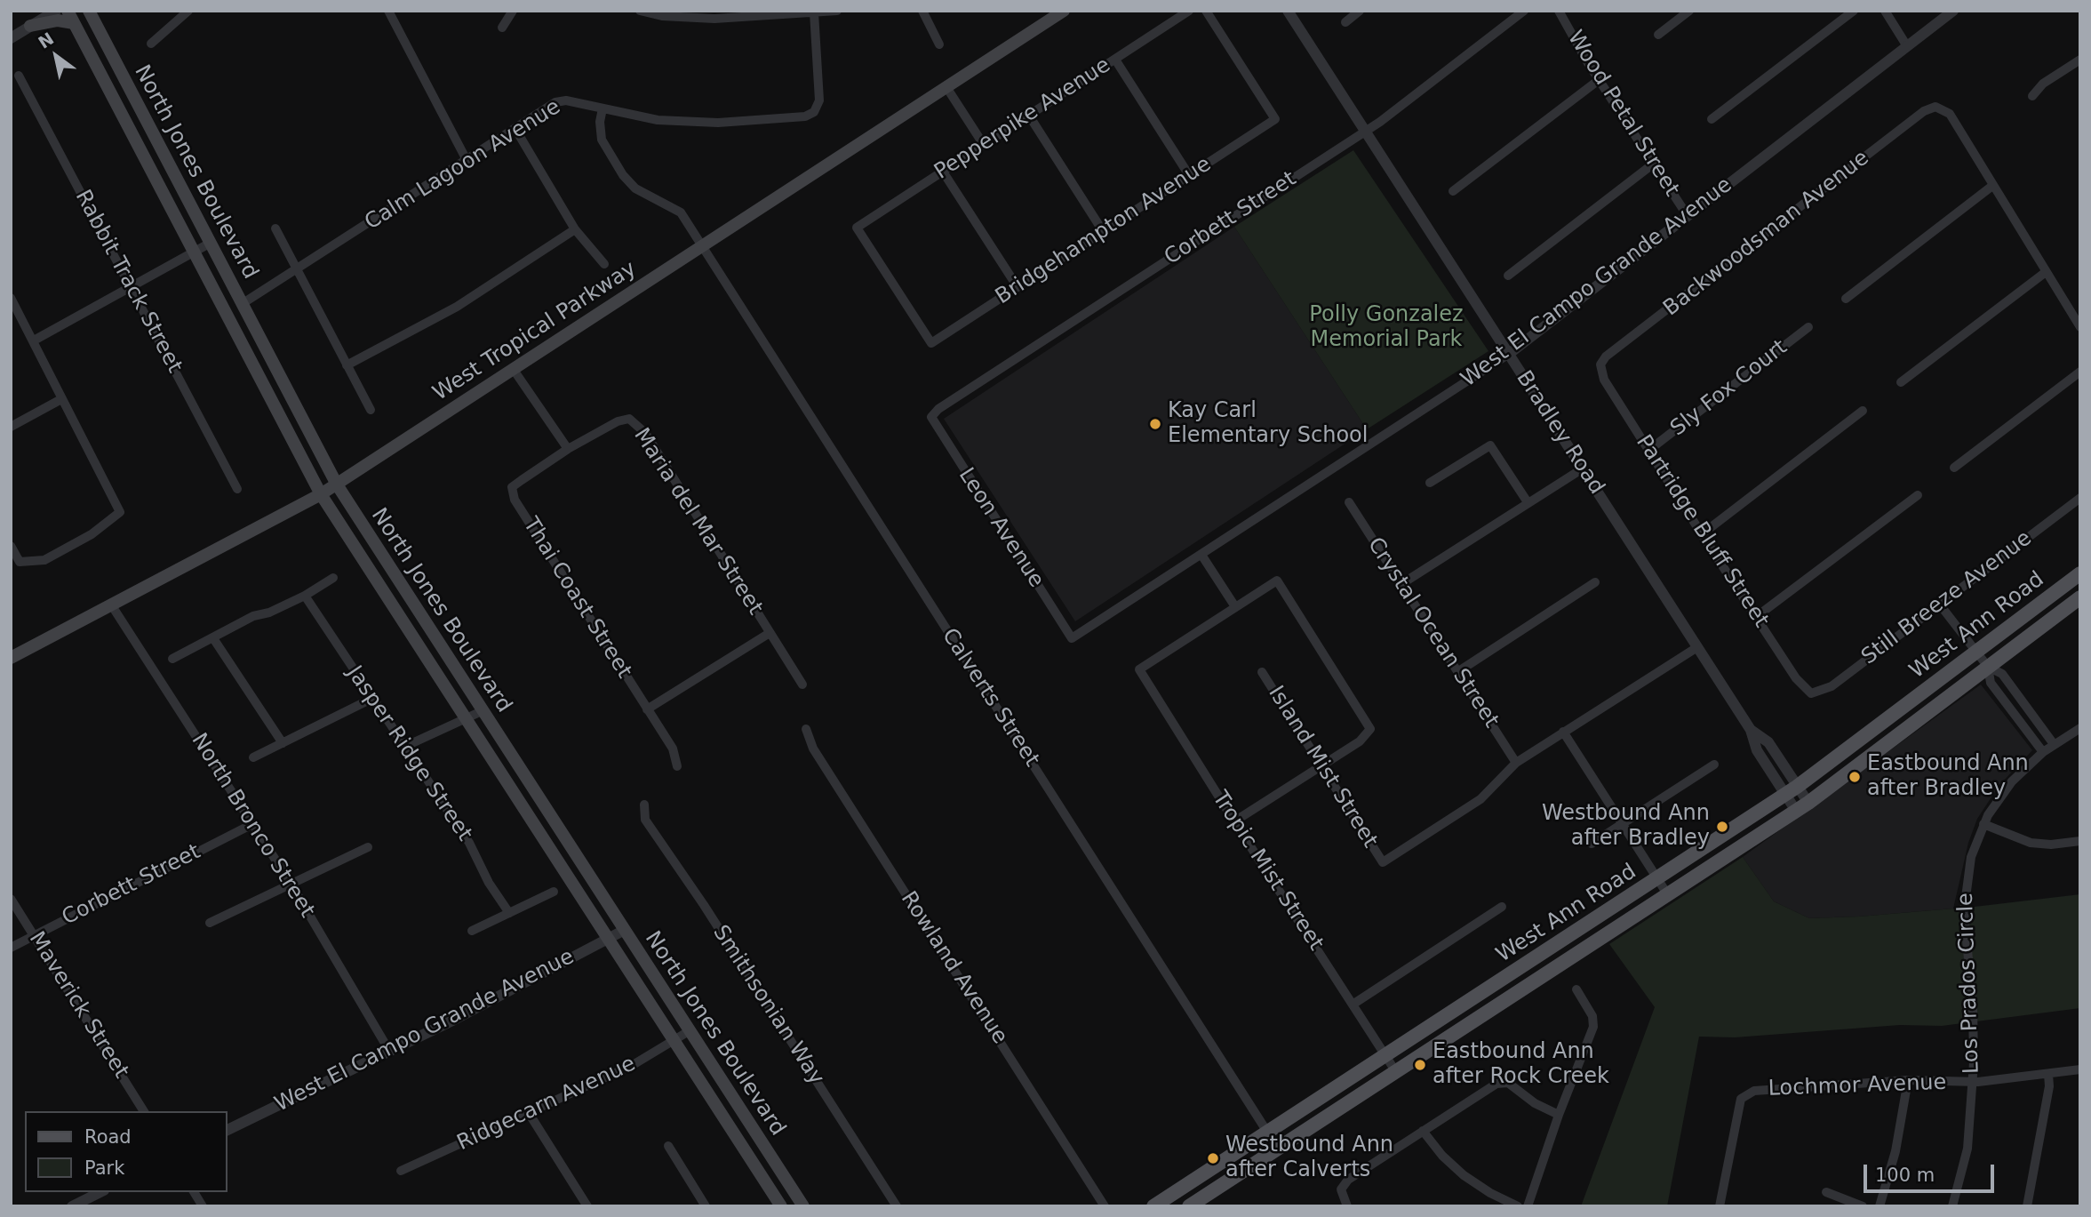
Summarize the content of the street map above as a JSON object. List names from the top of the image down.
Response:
{
  "streets": {
    "main road": ["North Jones Boulevard", "West Tropical Parkway", "West Ann Road"],
    "street": [
      "Wood Petal Street",
      "Pepperpike Avenue",
      "Calm Lagoon Avenue",
      "Corbett Street",
      "Bridgehampton Avenue",
      "Backwoodsman Avenue",
      "Rabbit Track Street",
      "West El Campo Grande Avenue",
      "Sly Fox Court",
      "Bradley Road",
      "Maria del Mar Street",
      "Leon Avenue",
      "Partridge Bluff Street",
      "Thai Coast Street",
      "Still Breeze Avenue",
      "Crystal Ocean Street",
      "Calverts Street",
      "Jasper Ridge Street",
      "Island Mist Street",
      "North Bronco Street",
      "Tropic Mist Street",
      "Rowland Avenue",
      "Los Prados Circle",
      "Maverick Street",
      "Smithsonian Way",
      "Lochmor Avenue",
      "Ridgecarn Avenue"
    ]
  },
  "crossings": [
    ["Wood Petal Street", "West El Campo Grande Avenue"],
    ["Pepperpike Avenue", "Bridgehampton Avenue"],
    ["Calm Lagoon Avenue", "North Jones Boulevard"],
    ["Calm Lagoon Avenue", "Calverts Street"],
    ["North Jones Boulevard", "West El Campo Grande Avenue"],
    ["North Jones Boulevard", "West Tropical Parkway"],
    ["North Jones Boulevard", "Ridgecarn Avenue"],
    ["Corbett Street", "Bradley Road"],
    ["Corbett Street", "Leon Avenue"],
    ["Corbett Street", "North Bronco Street"],
    ["Corbett Street", "Maverick Street"],
    ["Backwoodsman Avenue", "Partridge Bluff Street"],
    ["West El Campo Grande Avenue", "Bradley Road"],
    ["West El Campo Grande Avenue", "Leon Avenue"],
    ["West El Campo Grande Avenue", "North Bronco Street"],
    ["West Tropical Parkway", "Calverts Street"],
    ["West Tropical Parkway", "North Bronco Street"],
    ["Sly Fox Court", "Partridge Bluff Street"],
    ["Bradley Road", "West Ann Road"],
    ["Maria del Mar Street", "Thai Coast Street"],
    ["Partridge Bluff Street", "Still Breeze Avenue"],
    ["West Ann Road", "Calverts Street"],
    ["West Ann Road", "Tropic Mist Street"],
    ["Crystal Ocean Street", "Island Mist Street"],
    ["Los Prados Circle", "Lochmor Avenue"]
  ],
  "parks": ["Polly Gonzalez Memorial Park"],
  "places": [
    "Kay Carl Elementary School",
    "Eastbound Ann after Bradley",
    "Westbound Ann after Bradley",
    "Eastbound Ann after Rock Creek",
    "Westbound Ann after Calverts"
  ],
  "legend": ["Road", "Park"],
  "scale_bar": "100 m",
  "north": "top left"
}
